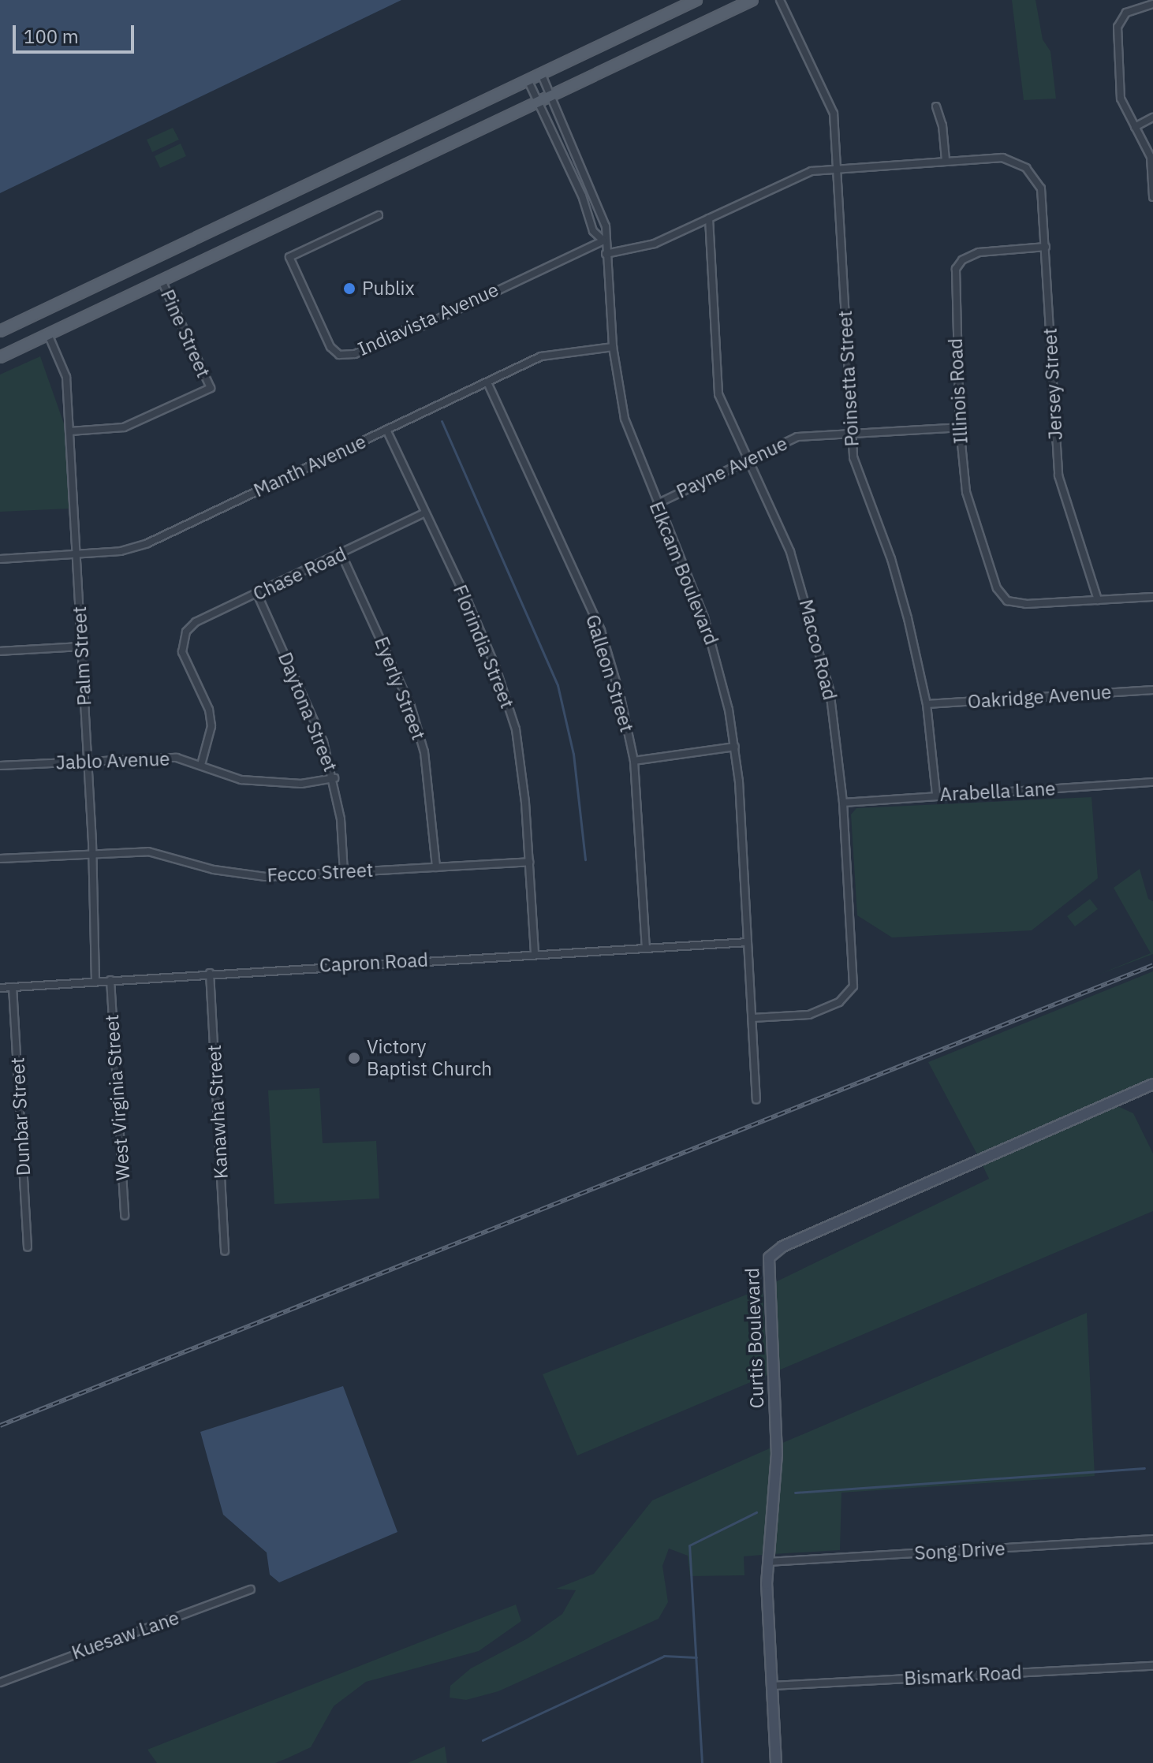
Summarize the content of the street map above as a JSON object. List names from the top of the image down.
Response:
{
  "streets": {
    "street": [
      "Indiavista Avenue",
      "Pine Street",
      "Poinsetta Street",
      "Jersey Street",
      "Illinois Road",
      "Manth Avenue",
      "Payne Avenue",
      "Elkcam Boulevard",
      "Chase Road",
      "Florindia Street",
      "Macco Road",
      "Palm Street",
      "Galleon Street",
      "Eyerly Street",
      "Oakridge Avenue",
      "Daytona Street",
      "Jablo Avenue",
      "Arabella Lane",
      "Fecco Street",
      "Capron Road",
      "West Virginia Street",
      "Kanawha Street",
      "Dunbar Street",
      "Curtis Boulevard",
      "Song Drive",
      "Kuesaw Lane",
      "Bismark Road"
    ]
  },
  "crossings": [
    ["Indiavista Avenue", "Elkcam Boulevard"],
    ["Pine Street", "Palm Street"],
    ["Poinsetta Street", "Payne Avenue"],
    ["Poinsetta Street", "Oakridge Avenue"],
    ["Poinsetta Street", "Arabella Lane"],
    ["Jersey Street", "Illinois Road"],
    ["Illinois Road", "Payne Avenue"],
    ["Manth Avenue", "Elkcam Boulevard"],
    ["Manth Avenue", "Florindia Street"],
    ["Manth Avenue", "Palm Street"],
    ["Manth Avenue", "Galleon Street"],
    ["Payne Avenue", "Elkcam Boulevard"],
    ["Payne Avenue", "Macco Road"],
    ["Elkcam Boulevard", "Macco Road"],
    ["Elkcam Boulevard", "Capron Road"],
    ["Chase Road", "Florindia Street"],
    ["Chase Road", "Eyerly Street"],
    ["Chase Road", "Daytona Street"],
    ["Chase Road", "Jablo Avenue"],
    ["Florindia Street", "Fecco Street"],
    ["Florindia Street", "Capron Road"],
    ["Macco Road", "Arabella Lane"],
    ["Palm Street", "Jablo Avenue"],
    ["Palm Street", "Fecco Street"],
    ["Palm Street", "Capron Road"],
    ["Galleon Street", "Capron Road"],
    ["Eyerly Street", "Fecco Street"],
    ["Daytona Street", "Jablo Avenue"],
    ["Daytona Street", "Fecco Street"],
    ["Capron Road", "West Virginia Street"],
    ["Capron Road", "Kanawha Street"],
    ["Capron Road", "Dunbar Street"],
    ["Curtis Boulevard", "Song Drive"],
    ["Curtis Boulevard", "Bismark Road"]
  ],
  "places": ["Publix", "Victory Baptist Church"],
  "scale_bar": "100 m"
}
